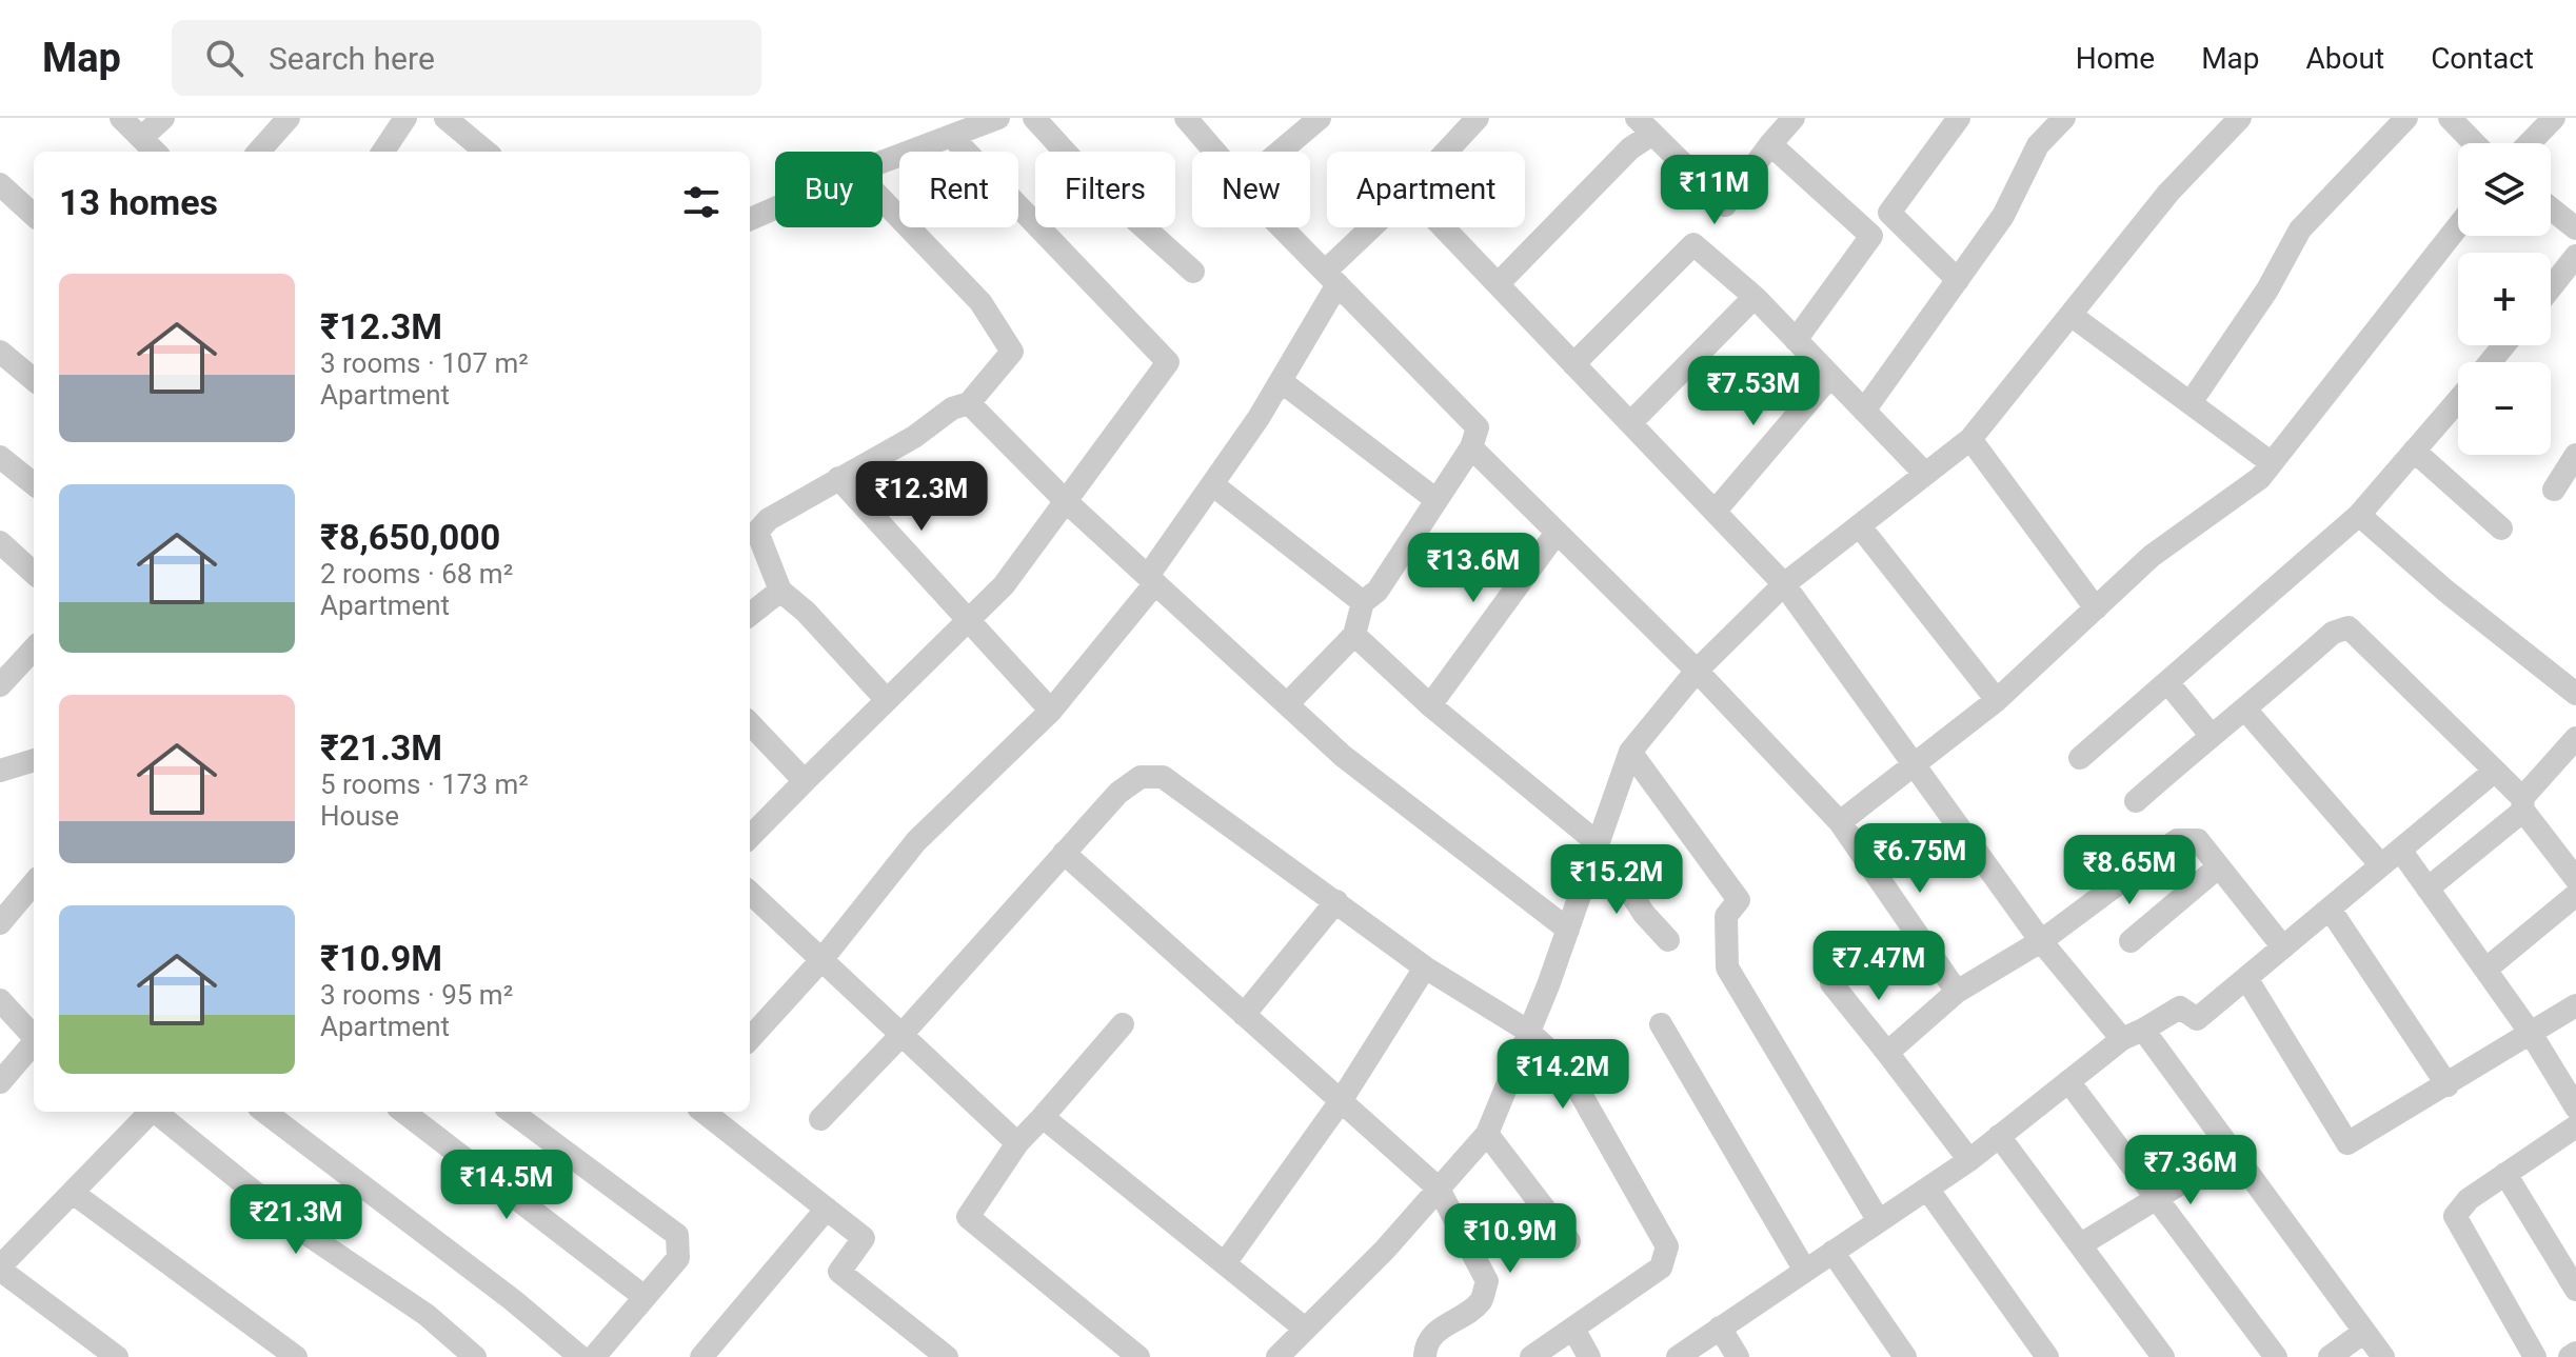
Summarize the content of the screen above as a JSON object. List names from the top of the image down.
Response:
{
  "page": {
    "header": "Map",
    "search": "Search here",
    "nav": [
      "Home",
      "Map",
      "About",
      "Contact"
    ],
    "map_buttons": ["+", "−"],
    "chip": [
      "Buy",
      "Rent",
      "Filters",
      "New",
      "Apartment"
    ],
    "heading": "13 homes",
    "price": [
      "₹11M",
      "₹7.53M",
      "₹12.3M",
      "₹13.6M",
      "₹6.75M",
      "₹8.65M",
      "₹15.2M",
      "₹7.47M",
      "₹14.2M",
      "₹7.36M",
      "₹14.5M",
      "₹21.3M",
      "₹10.9M"
    ],
    "list": [
      {
        "name": "₹12.3M",
        "note": "3 rooms · 107 m² · Apartment"
      },
      {
        "name": "₹8,650,000",
        "note": "2 rooms · 68 m² · Apartment"
      },
      {
        "name": "₹21.3M",
        "note": "5 rooms · 173 m² · House"
      },
      {
        "name": "₹10.9M",
        "note": "3 rooms · 95 m² · Apartment"
      }
    ]
  }
}
